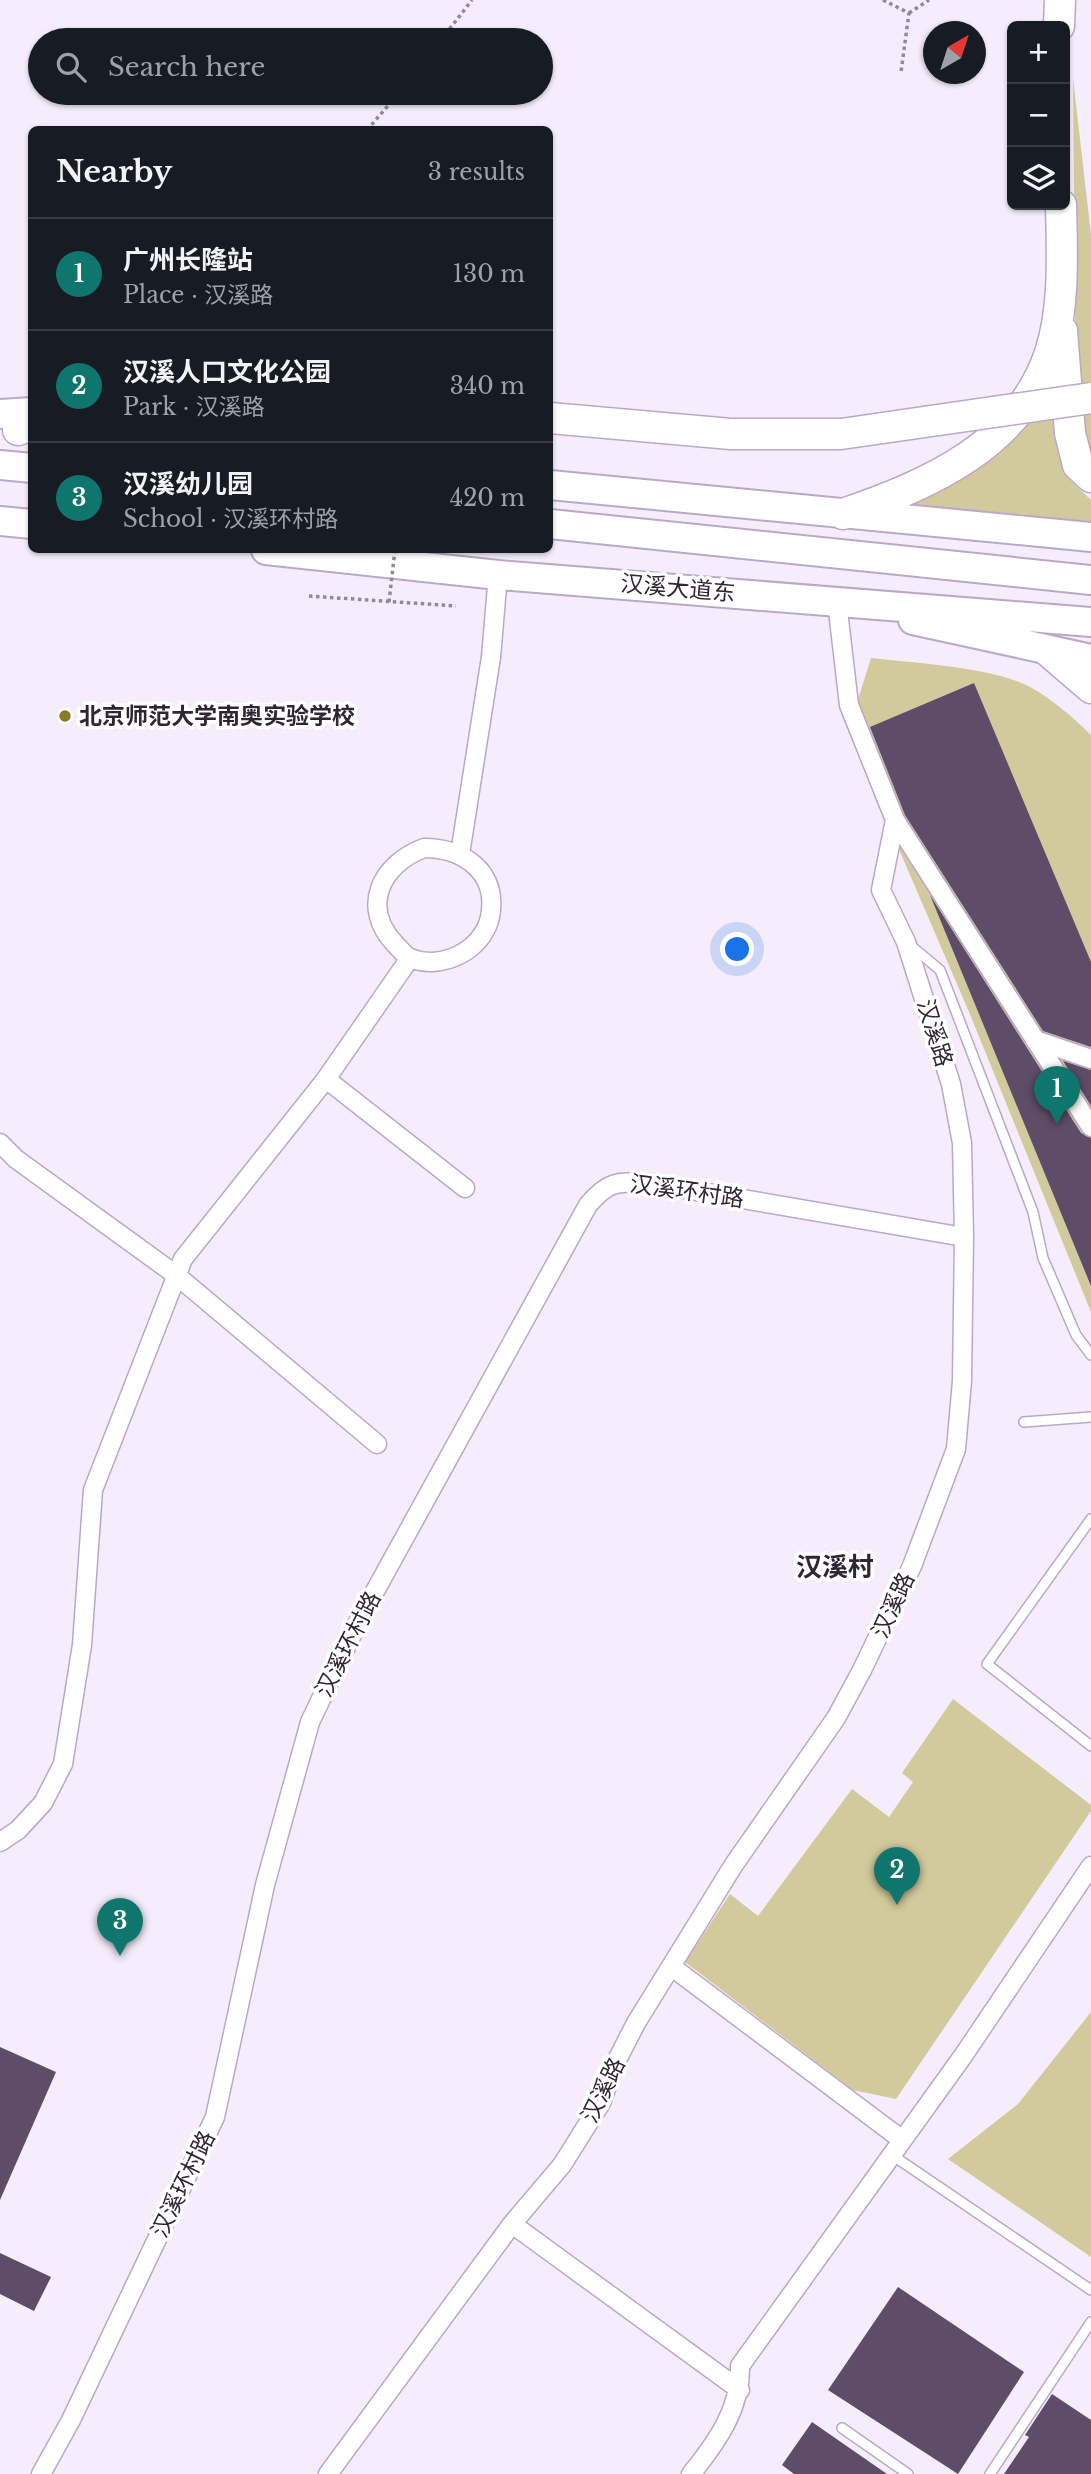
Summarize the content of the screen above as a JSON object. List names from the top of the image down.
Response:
{
  "streets": {
    "main road": ["汉溪大道东"],
    "street": ["汉溪路", "汉溪环村路"]
  },
  "crossings": [
    ["汉溪路", "汉溪环村路"]
  ],
  "districts": ["汉溪村"],
  "places": ["北京师范大学南奥实验学校"],
  "north": "top right",
  "page": {
    "map_buttons": ["+", "−"],
    "search": "Search here",
    "heading": ["Nearby", "3 results"],
    "list": [
      {
        "mark": "1",
        "name": "广州长隆站",
        "note": "Place · 汉溪路",
        "value": "130 m"
      },
      {
        "mark": "2",
        "name": "汉溪人口文化公园",
        "note": "Park · 汉溪路",
        "value": "340 m"
      },
      {
        "mark": "3",
        "name": "汉溪幼儿园",
        "note": "School · 汉溪环村路",
        "value": "420 m"
      }
    ],
    "pins": ["1", "2", "3"]
  }
}
